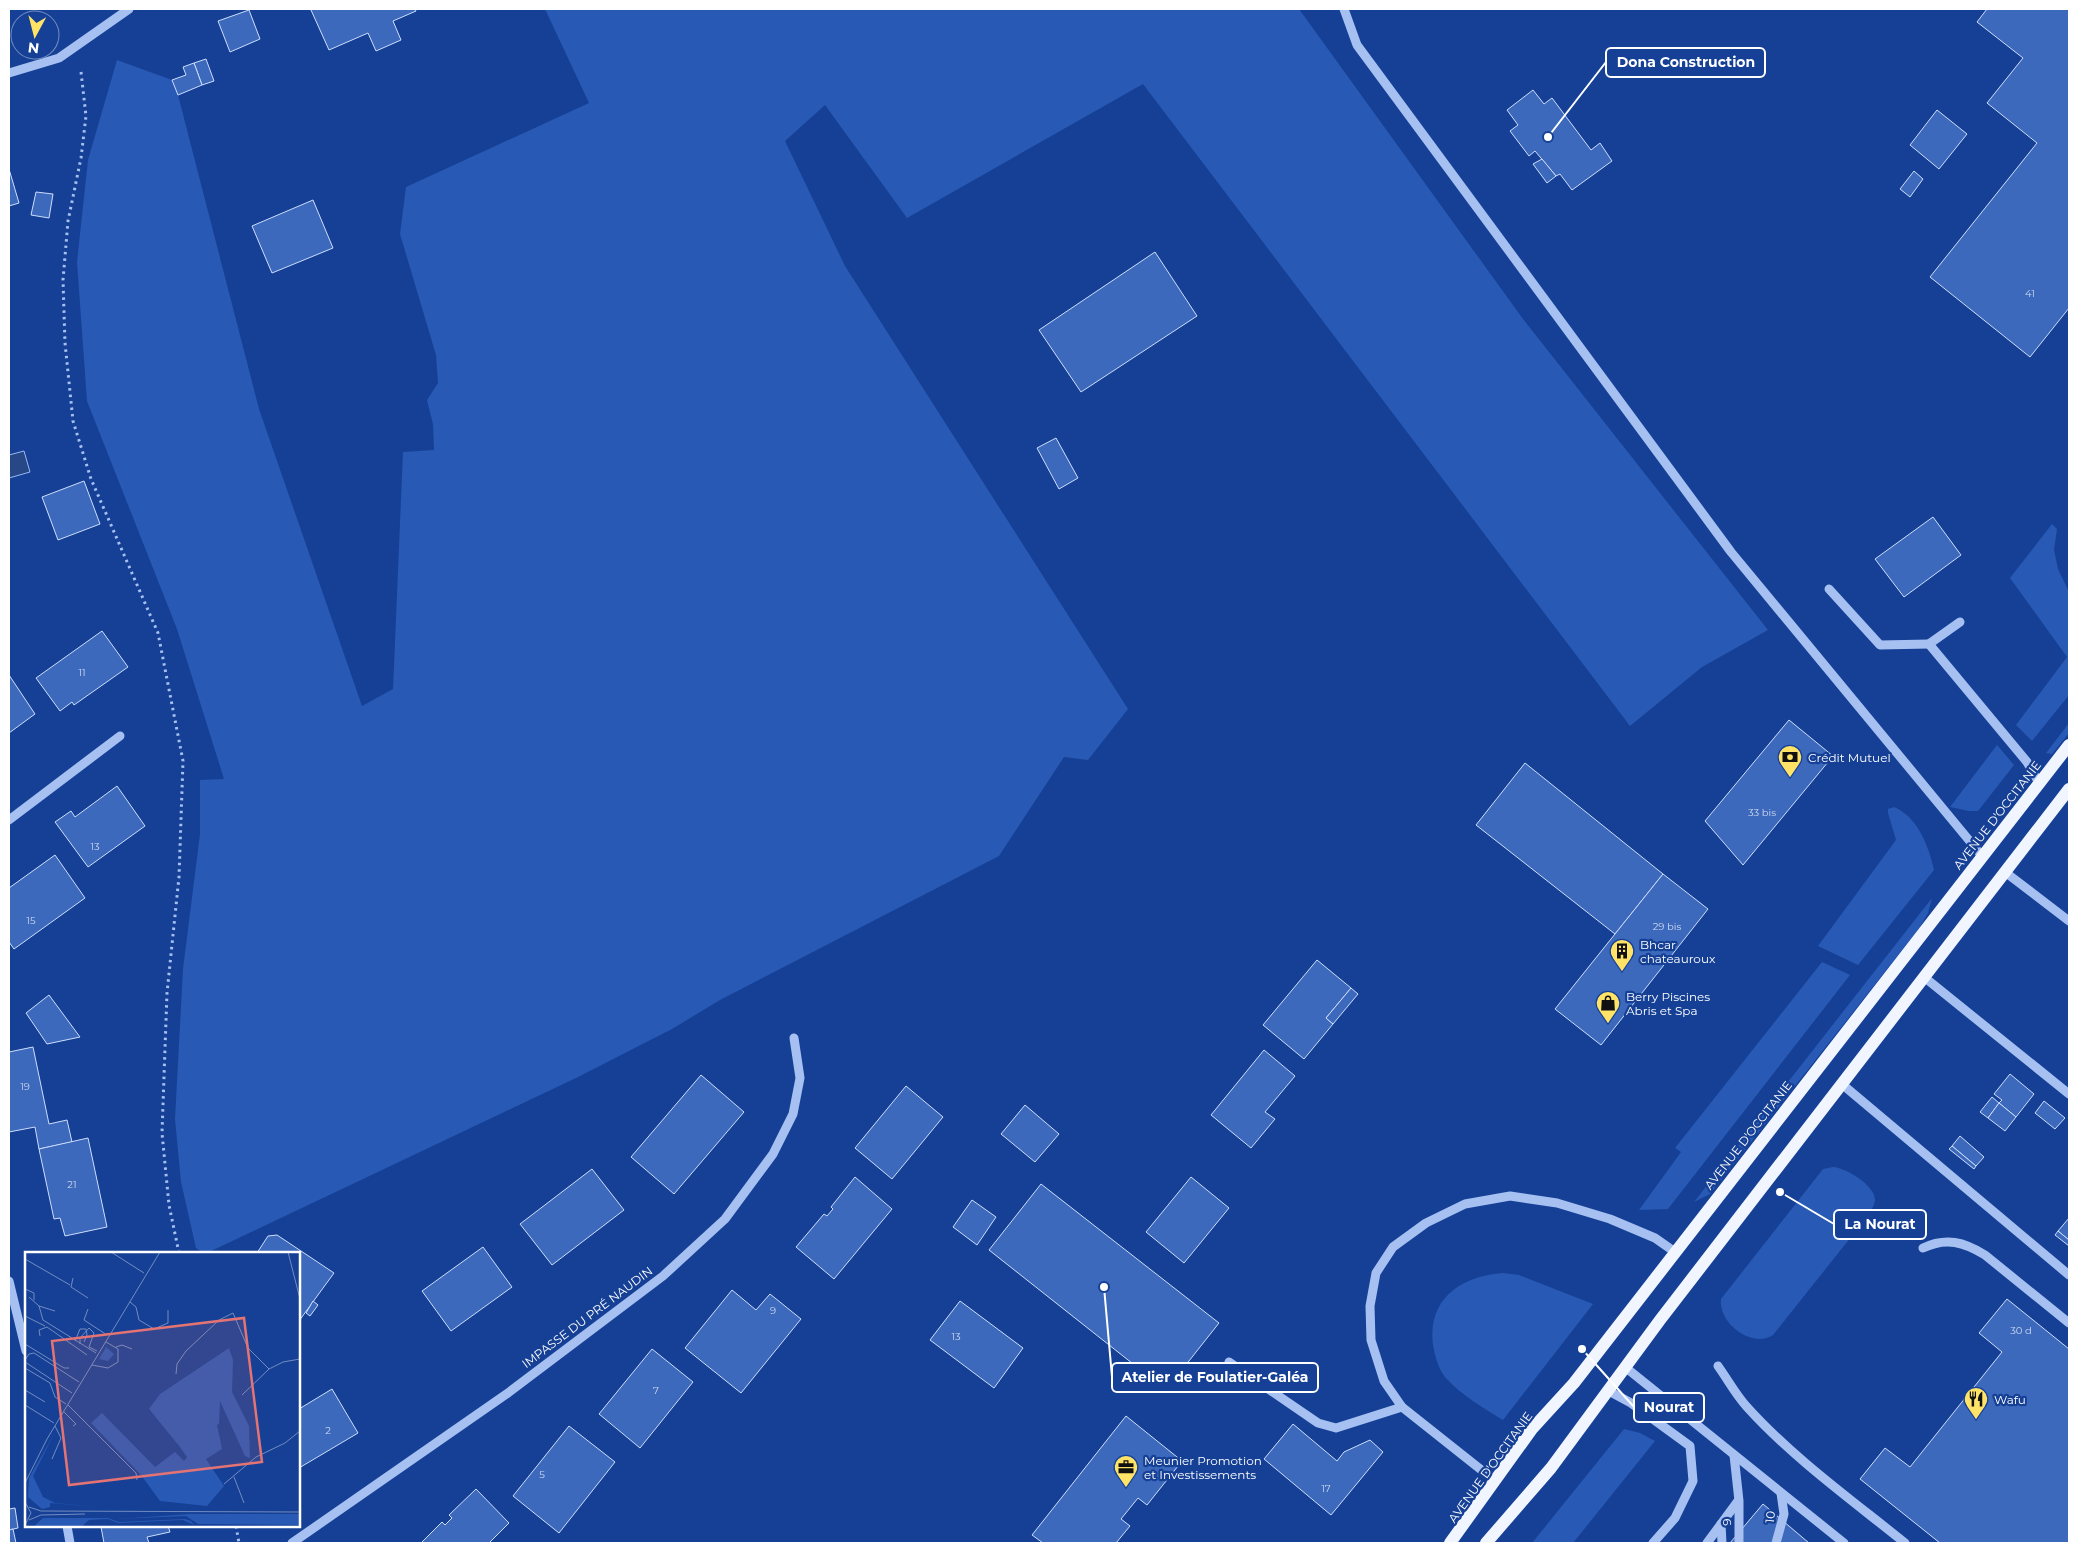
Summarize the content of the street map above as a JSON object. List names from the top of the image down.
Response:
{
  "streets": {
    "main road": ["AVENUE D'OCCITANIE"],
    "street": ["IMPASSE DU PRÉ NAUDIN", "10", "9"]
  },
  "places": {
    "other": [
      "Dona Construction",
      "La Nourat",
      "Atelier de Foulatier-Galéa",
      "Nourat"
    ],
    "bank": ["Crédit Mutuel"],
    "building": ["Bhcar chateauroux"],
    "shop": ["Berry Piscines Abris et Spa"],
    "restaurant": ["Wafu"],
    "office": ["Meunier Promotion et Investissements"]
  },
  "house_numbers": [
    "41",
    "11",
    "33 bis",
    "13",
    "15",
    "29 bis",
    "19",
    "21",
    "9",
    "30 d",
    "13",
    "7",
    "2",
    "5",
    "17"
  ],
  "north": "bottom"
}
